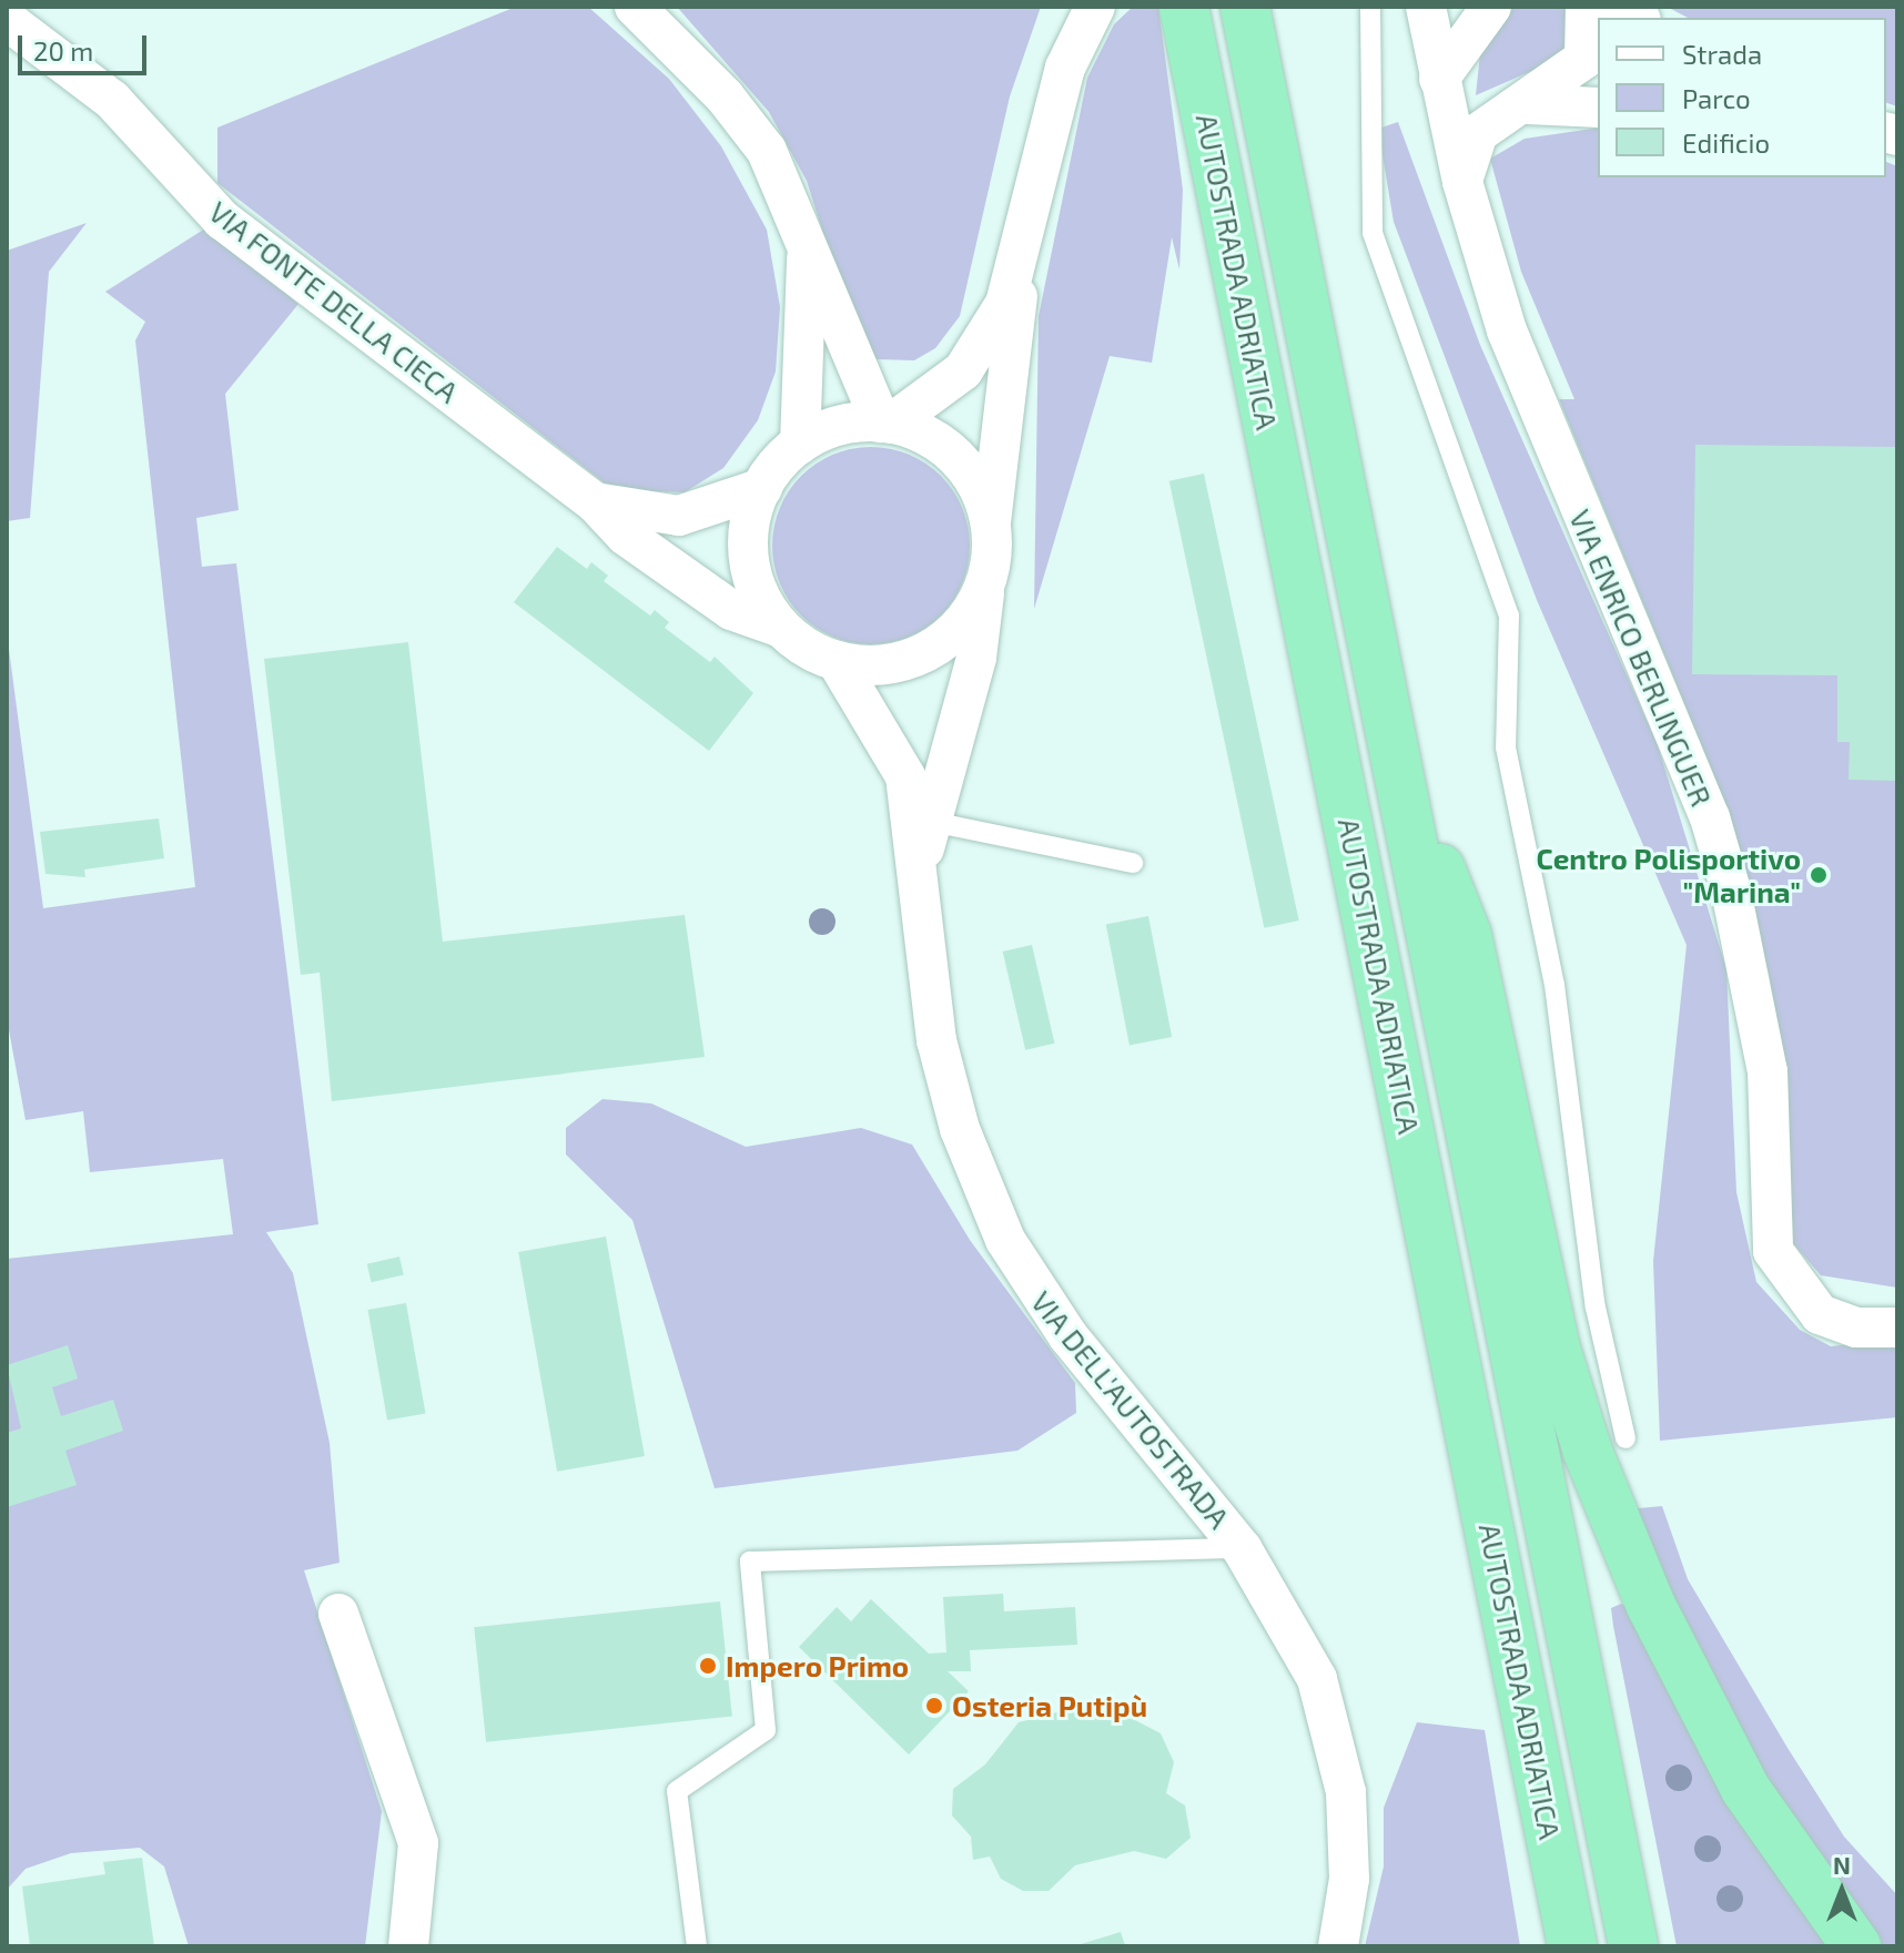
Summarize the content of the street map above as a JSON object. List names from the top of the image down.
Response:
{
  "streets": {
    "highway": ["AUTOSTRADA ADRIATICA"],
    "street": ["VIA FONTE DELLA CIECA", "VIA ENRICO BERLINGUER", "VIA DELL'AUTOSTRADA"]
  },
  "crossings": [
    ["VIA FONTE DELLA CIECA", "VIA DELL'AUTOSTRADA"]
  ],
  "places": ["Centro Polisportivo \"Marina\"", "Impero Primo", "Osteria Putipù"],
  "legend": ["Strada", "Parco", "Edificio"],
  "scale_bar": "20 m",
  "north": "top"
}
